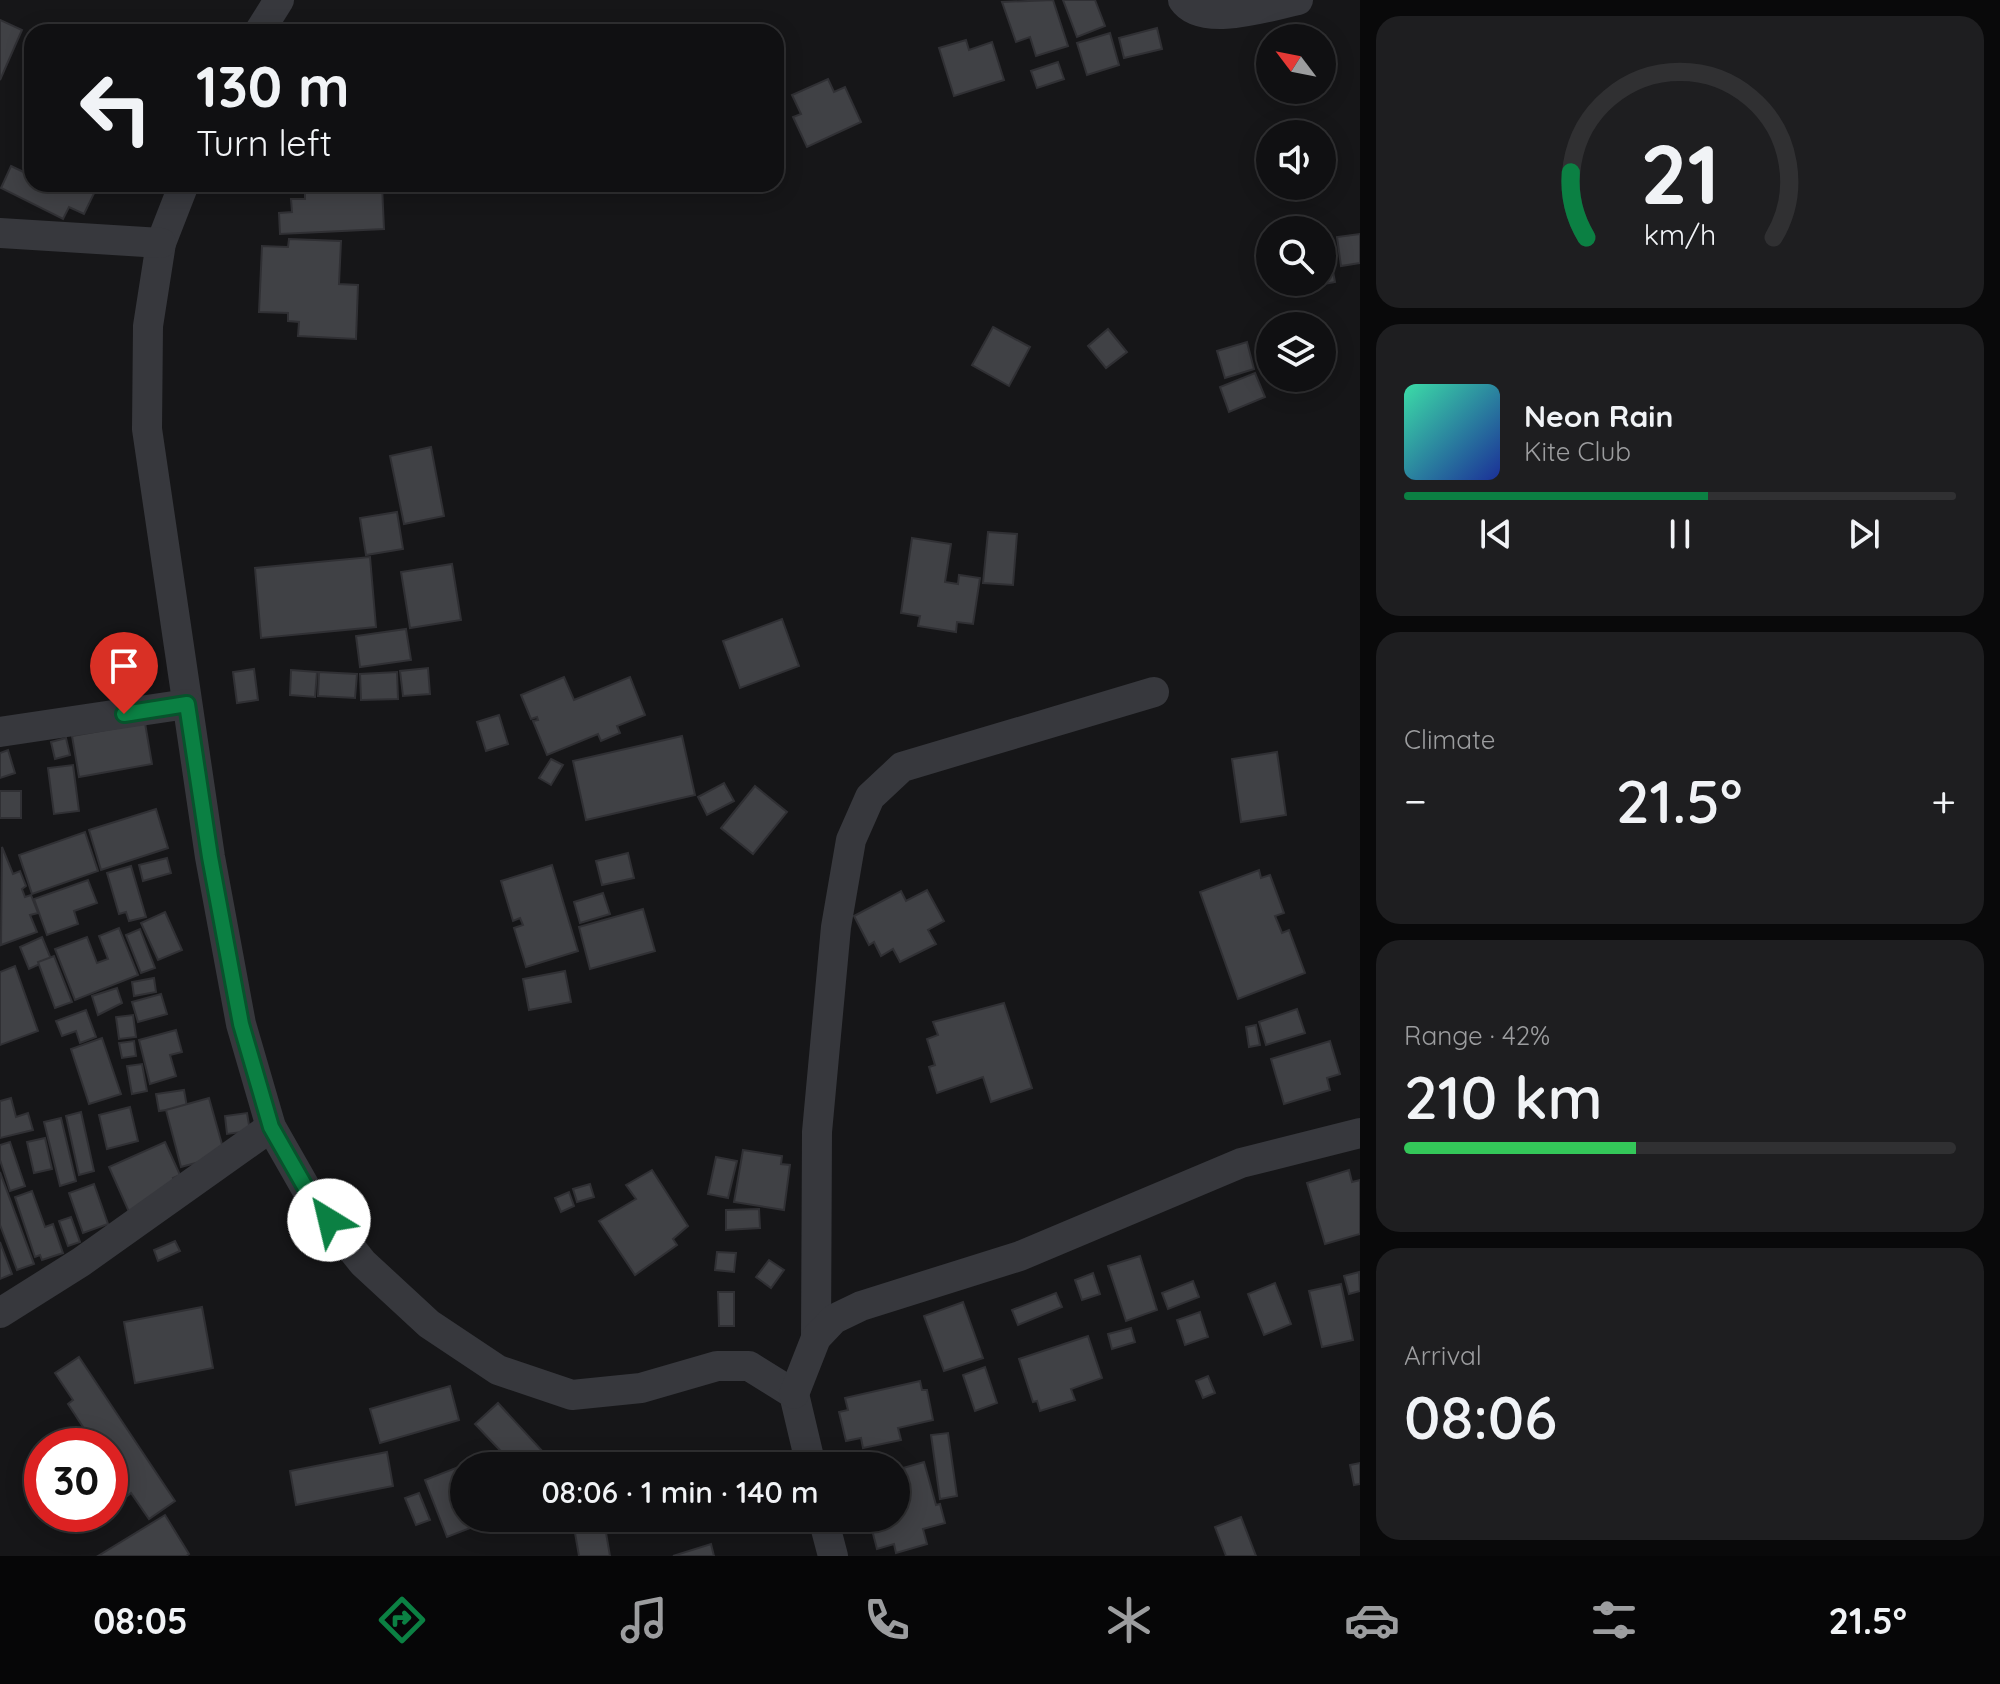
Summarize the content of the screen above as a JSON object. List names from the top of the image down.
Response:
{
  "north": "top left",
  "page": {
    "turn": ["130 m", "Turn left"],
    "song": ["Neon Rain", "Kite Club"],
    "tile": [
      "Climate",
      ["Range · 42%", "210 km"],
      ["Arrival", "08:06"]
    ],
    "heat": ["−", "21.5°", "+"],
    "limit": "30",
    "trip": "08:06 · 1 min · 140 m",
    "tabs": ["08:05", "21.5°"],
    "gauge": ["21", "km/h"]
  }
}
